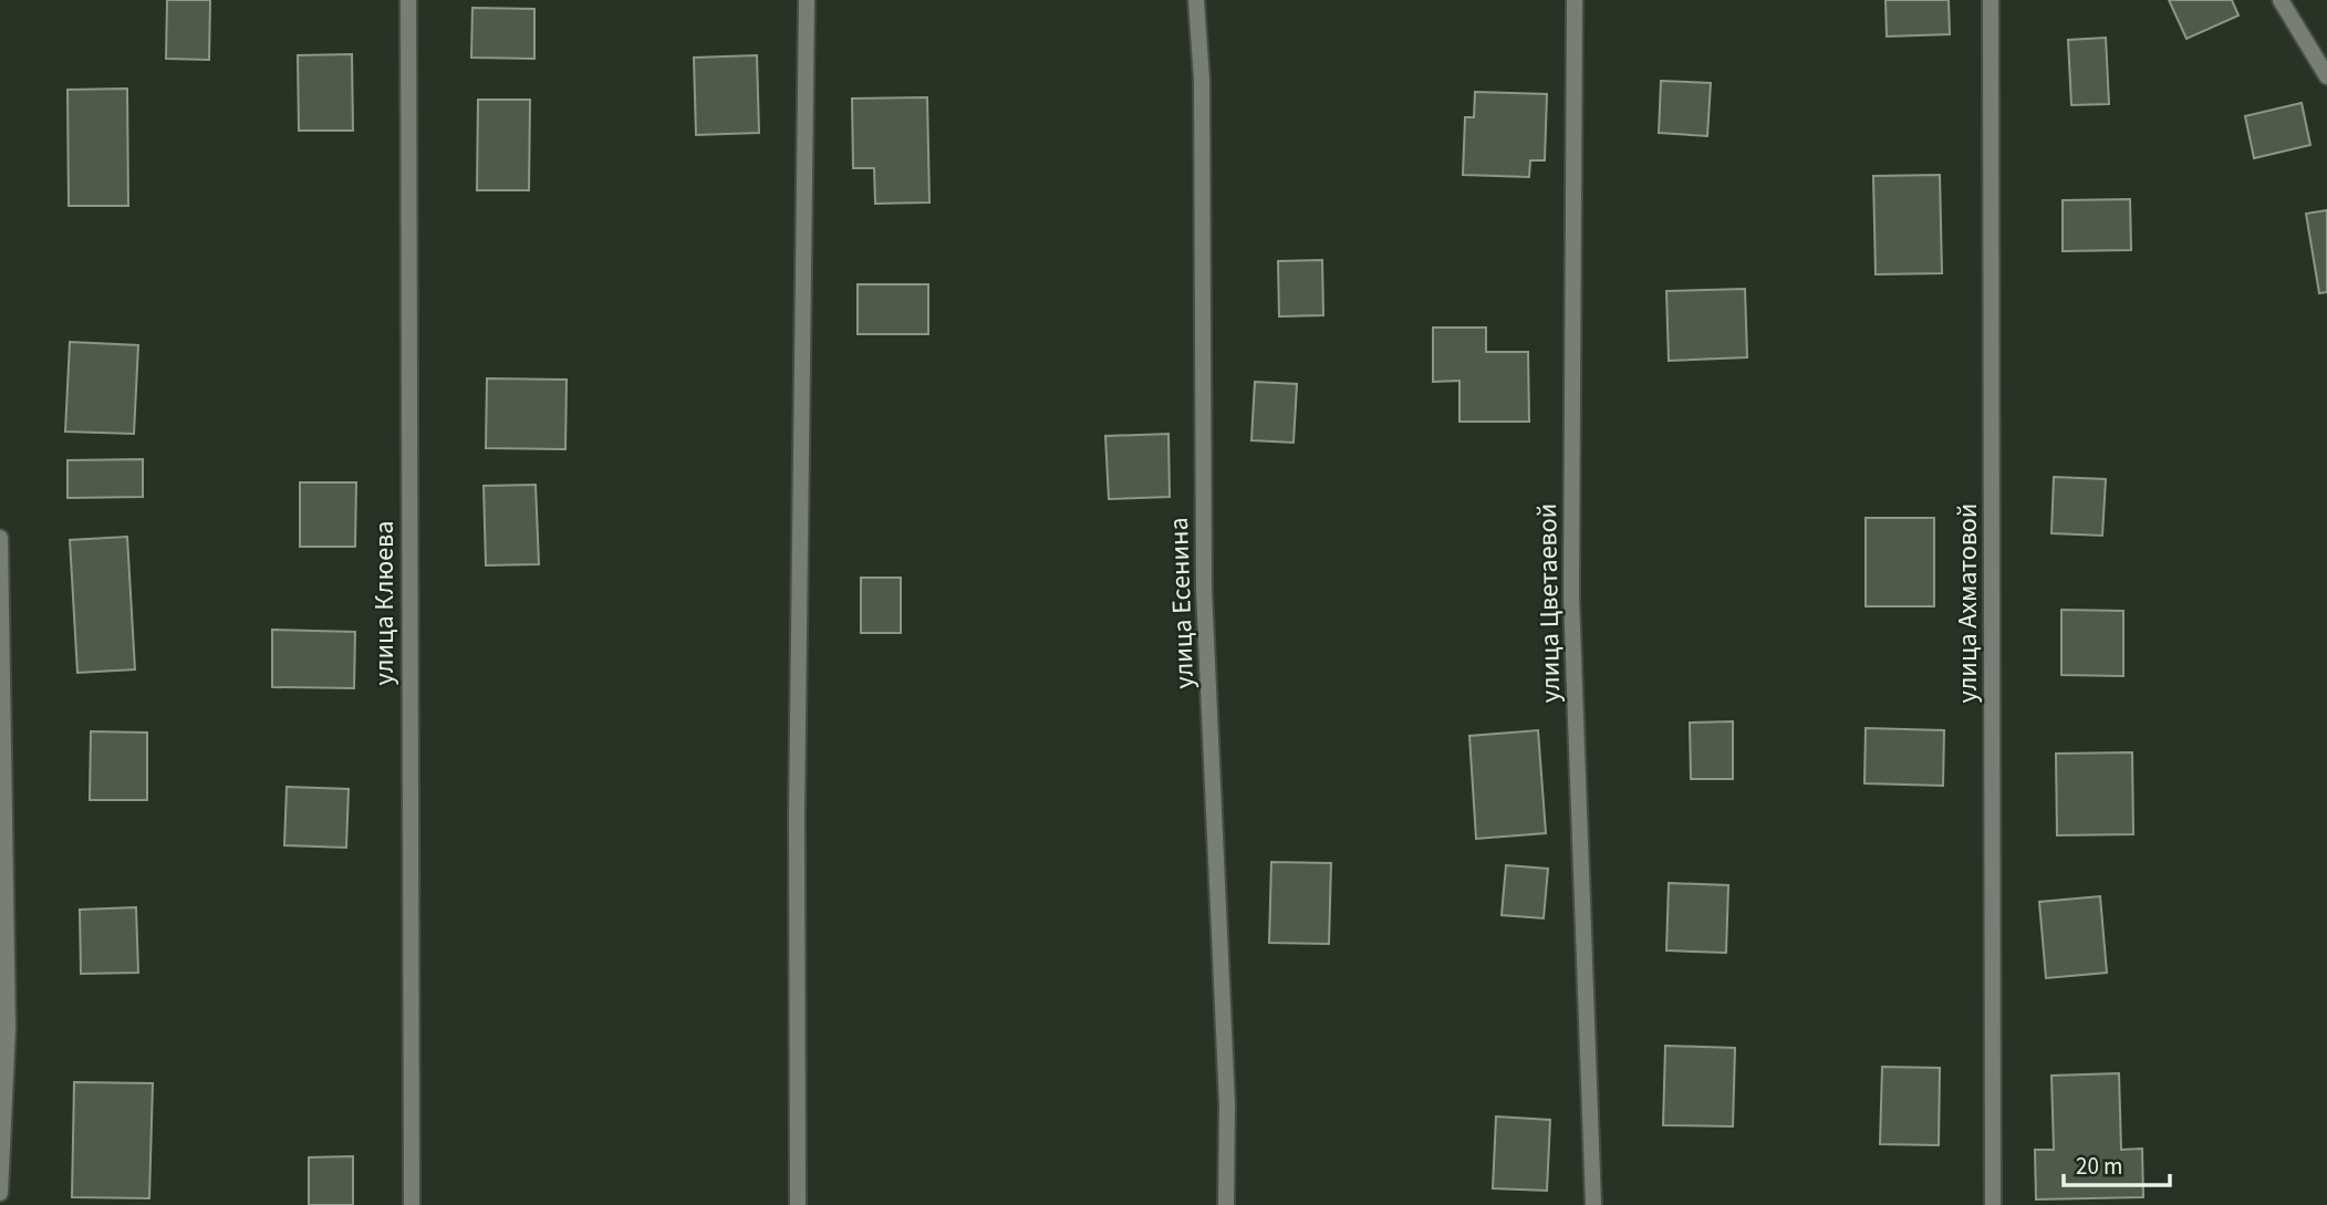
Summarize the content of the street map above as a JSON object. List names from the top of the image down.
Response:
{
  "streets": {
    "street": [
      "улица Клюева",
      "улица Есенина",
      "улица Цветаевой",
      "улица Ахматовой"
    ]
  },
  "scale_bar": "20 m"
}
